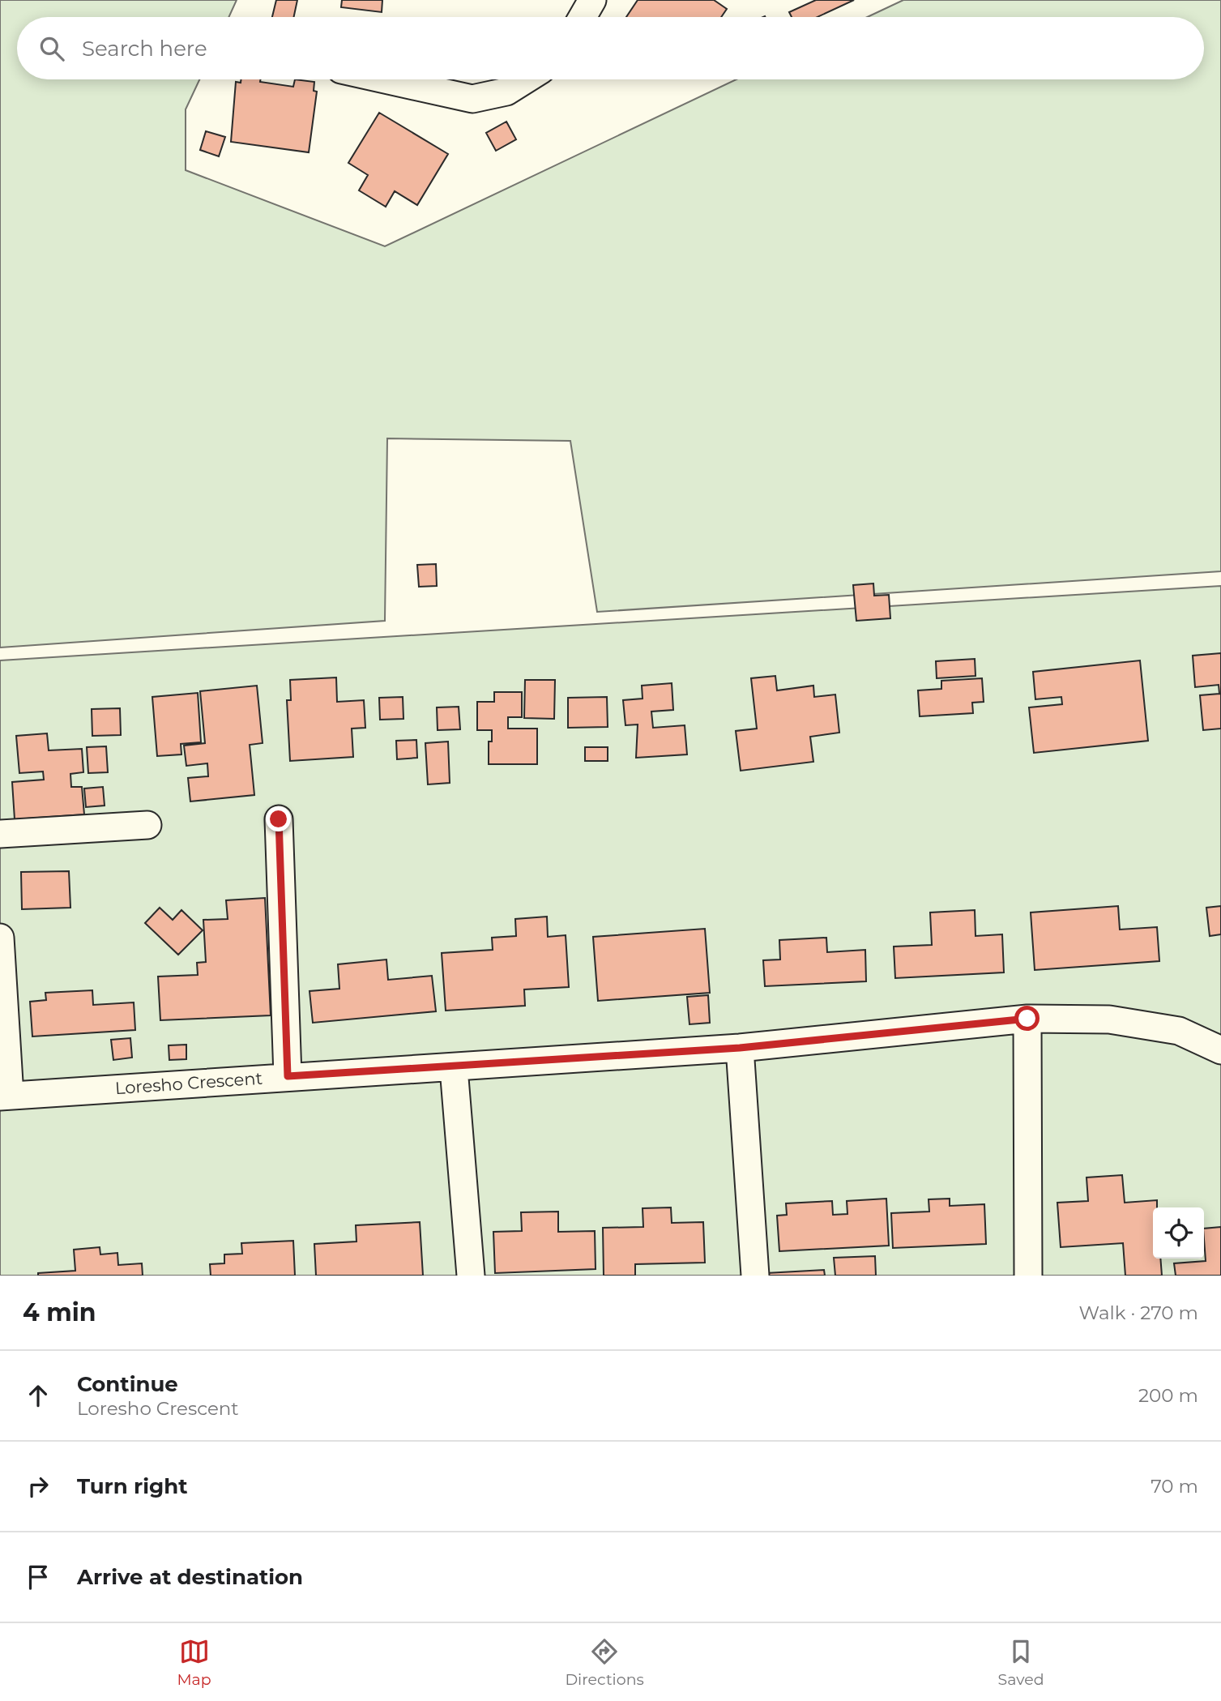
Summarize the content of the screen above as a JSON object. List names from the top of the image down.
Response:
{
  "streets": {
    "street": ["Loresho Crescent"]
  },
  "page": {
    "search": "Search here",
    "heading": ["4 min", "Walk · 270 m"],
    "list": [
      ["Continue", "Loresho Crescent", "200 m"],
      ["Turn right", "70 m"],
      "Arrive at destination"
    ],
    "nav": ["Map", "Directions", "Saved"]
  }
}
